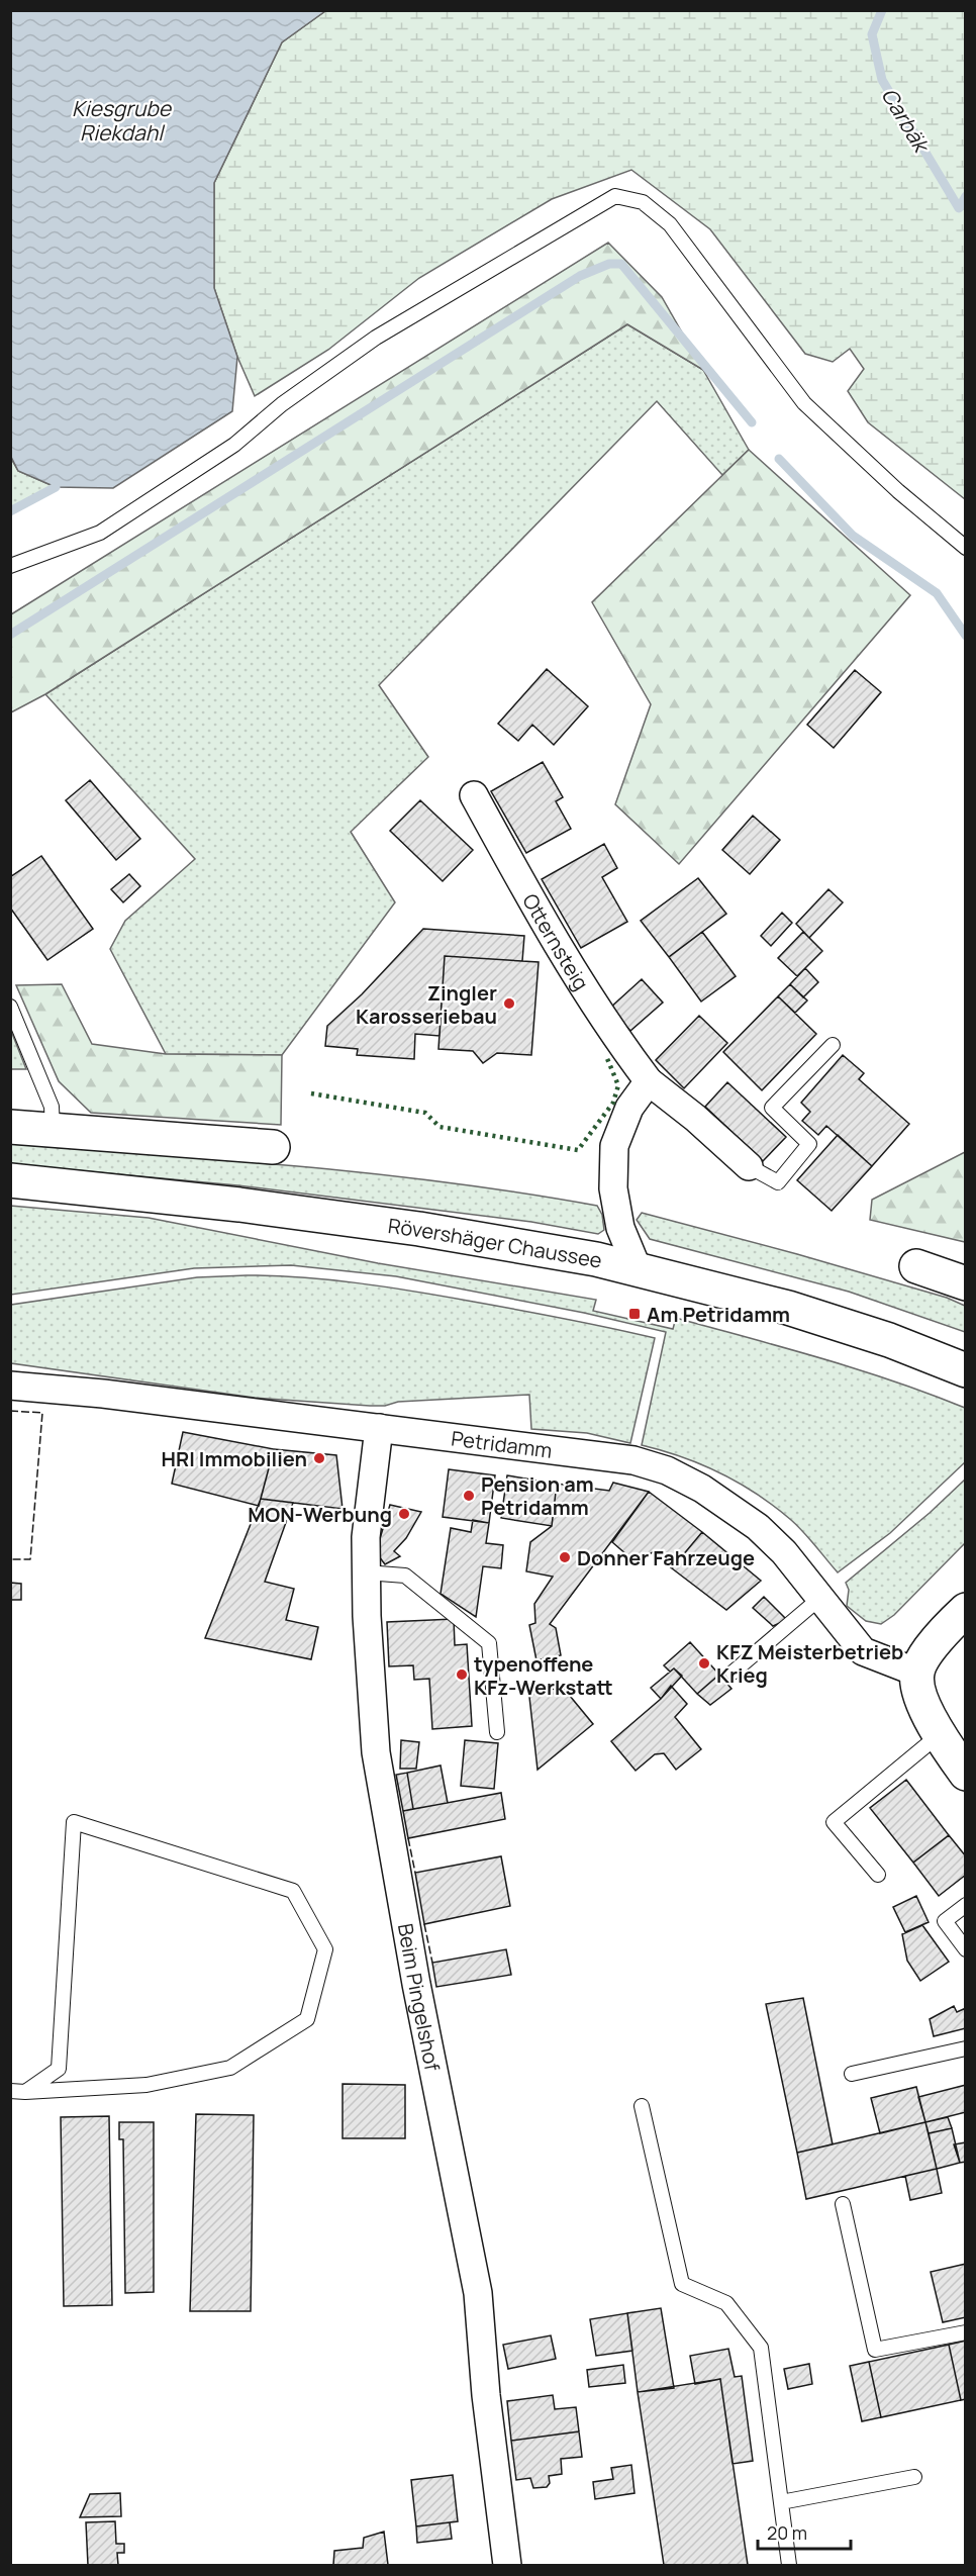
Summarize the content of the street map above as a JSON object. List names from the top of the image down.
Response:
{
  "streets": {
    "main road": ["Rövershäger Chaussee"],
    "street": ["Otternsteig", "Petridamm", "Beim Pingelshof"]
  },
  "crossings": [
    ["Petridamm", "Beim Pingelshof"]
  ],
  "water": ["Kiesgrube Riekdahl", "Carbäk"],
  "places": {
    "other": [
      "Zingler Karosseriebau",
      "HRI Immobilien",
      "Pension am Petridamm",
      "MON-Werbung",
      "Donner Fahrzeuge",
      "KFZ Meisterbetrieb Krieg",
      "typenoffene KFz-Werkstatt"
    ],
    "transit": ["Am Petridamm"]
  },
  "scale_bar": "20 m"
}
